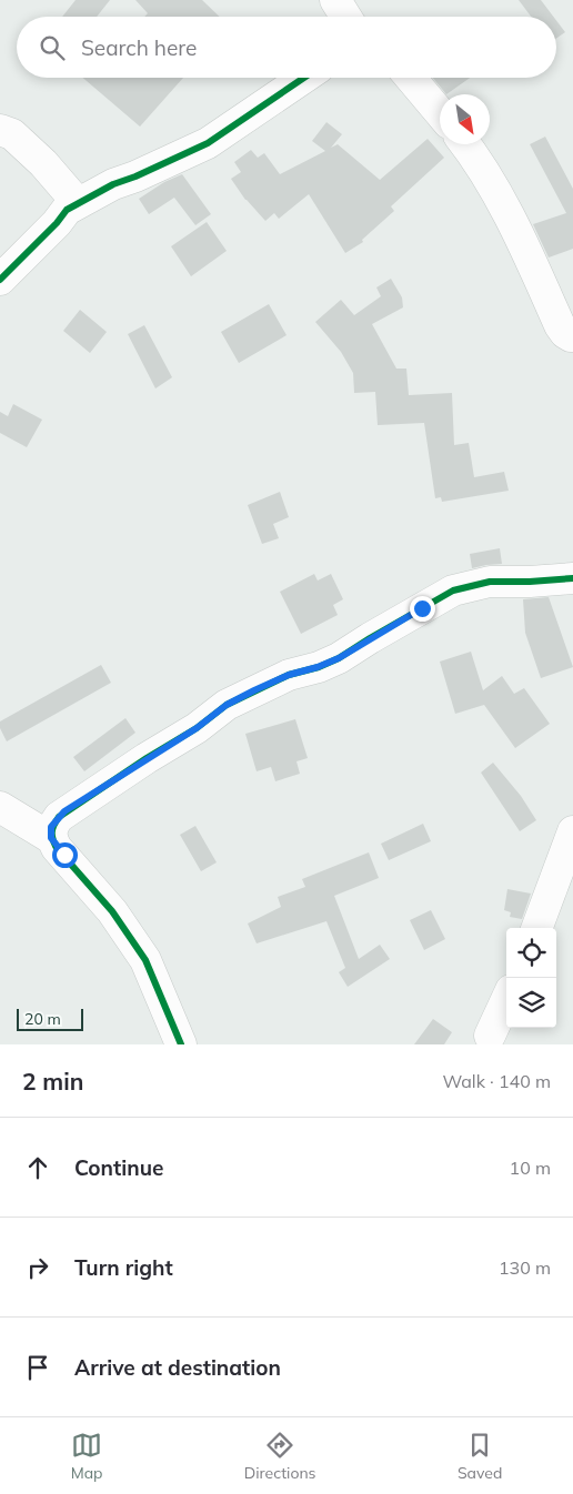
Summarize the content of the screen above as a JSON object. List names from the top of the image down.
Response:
{
  "scale_bar": "20 m",
  "north": "bottom right",
  "page": {
    "search": "Search here",
    "scale": "20 m",
    "heading": ["2 min", "Walk · 140 m"],
    "list": [
      ["Continue", "10 m"],
      ["Turn right", "130 m"],
      "Arrive at destination"
    ],
    "nav": ["Map", "Directions", "Saved"]
  }
}
